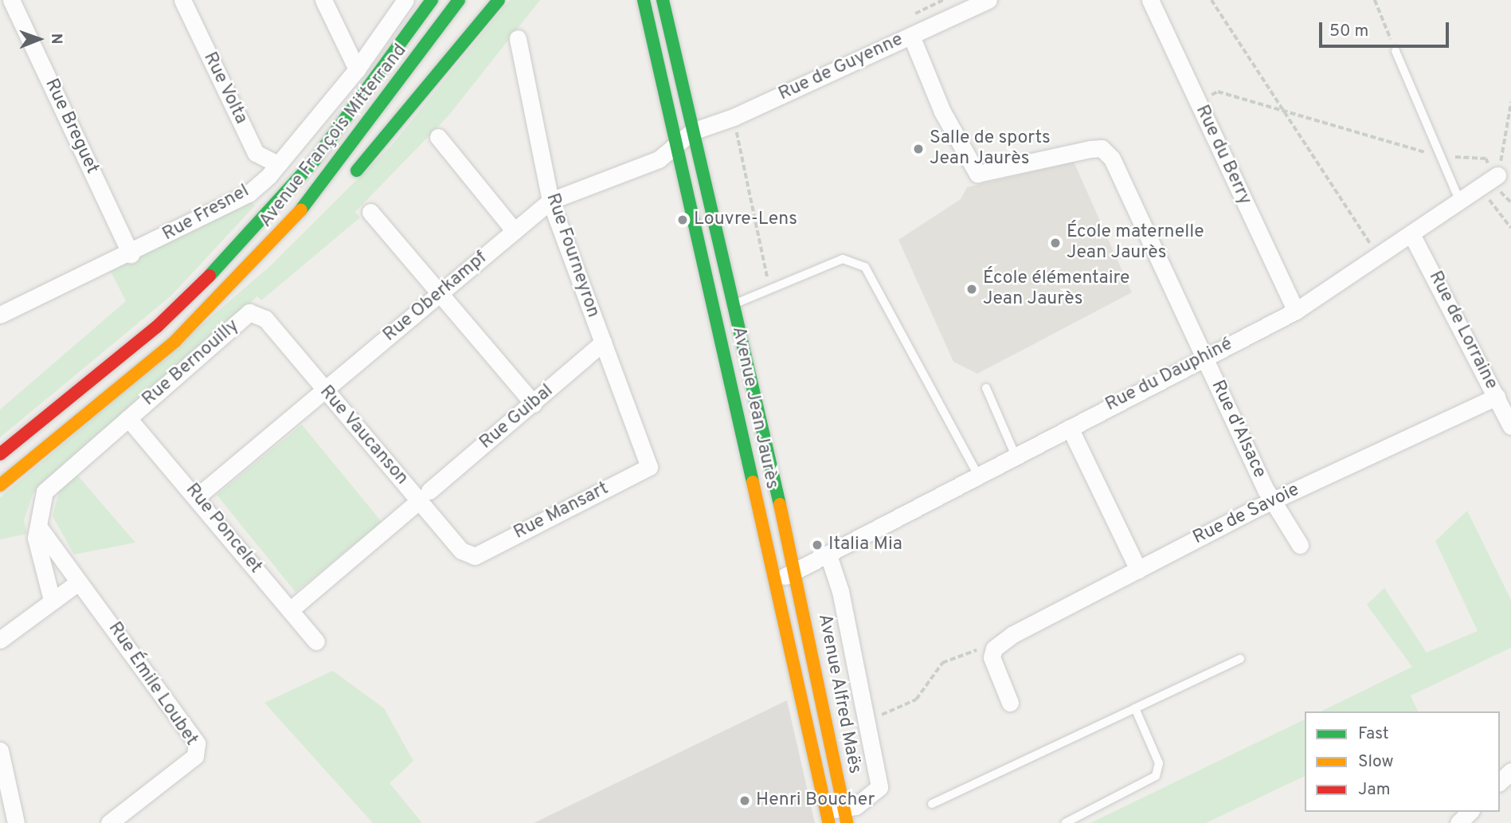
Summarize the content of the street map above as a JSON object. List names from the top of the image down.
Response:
{
  "streets": {
    "main road": ["Avenue François Mitterrand", "Avenue Jean Jaurès", "Avenue Alfred Maës"],
    "street": [
      "Rue de Guyenne",
      "Rue Volta",
      "Rue Breguet",
      "Rue du Berry",
      "Rue Fresnel",
      "Rue Fourneyron",
      "Rue Oberkampf",
      "Rue de Lorraine",
      "Rue Bernouilly",
      "Rue du Dauphiné",
      "Rue Guibal",
      "Rue d'Alsace",
      "Rue Vaucanson",
      "Rue Mansart",
      "Rue de Savoie",
      "Rue Poncelet",
      "Rue Émile Loubet"
    ]
  },
  "crossings": [
    ["Rue de Guyenne", "Rue Oberkampf"],
    ["Rue de Guyenne", "Avenue Jean Jaurès"],
    ["Rue de Guyenne", "Rue d'Alsace"],
    ["Rue Volta", "Rue Fresnel"],
    ["Rue Breguet", "Rue Fresnel"],
    ["Rue du Berry", "Rue du Dauphiné"],
    ["Rue Fourneyron", "Rue Oberkampf"],
    ["Rue Fourneyron", "Rue Guibal"],
    ["Rue Fourneyron", "Rue Mansart"],
    ["Rue Oberkampf", "Avenue Jean Jaurès"],
    ["Rue Oberkampf", "Rue Vaucanson"],
    ["Rue Oberkampf", "Rue Poncelet"],
    ["Rue de Lorraine", "Rue du Dauphiné"],
    ["Rue de Lorraine", "Rue de Savoie"],
    ["Rue Bernouilly", "Rue Vaucanson"],
    ["Rue Bernouilly", "Rue Poncelet"],
    ["Rue du Dauphiné", "Avenue Jean Jaurès"],
    ["Rue du Dauphiné", "Rue d'Alsace"],
    ["Rue du Dauphiné", "Avenue Alfred Maës"],
    ["Avenue Jean Jaurès", "Avenue Alfred Maës"],
    ["Rue Guibal", "Rue Vaucanson"],
    ["Rue Guibal", "Rue Poncelet"],
    ["Rue d'Alsace", "Rue de Savoie"],
    ["Rue Vaucanson", "Rue Mansart"]
  ],
  "places": [
    "Salle de sports Jean Jaurès",
    "Louvre-Lens",
    "École maternelle Jean Jaurès",
    "École élémentaire Jean Jaurès",
    "Italia Mia",
    "Henri Boucher"
  ],
  "legend": ["Fast", "Slow", "Jam"],
  "scale_bar": "50 m",
  "north": "right"
}
